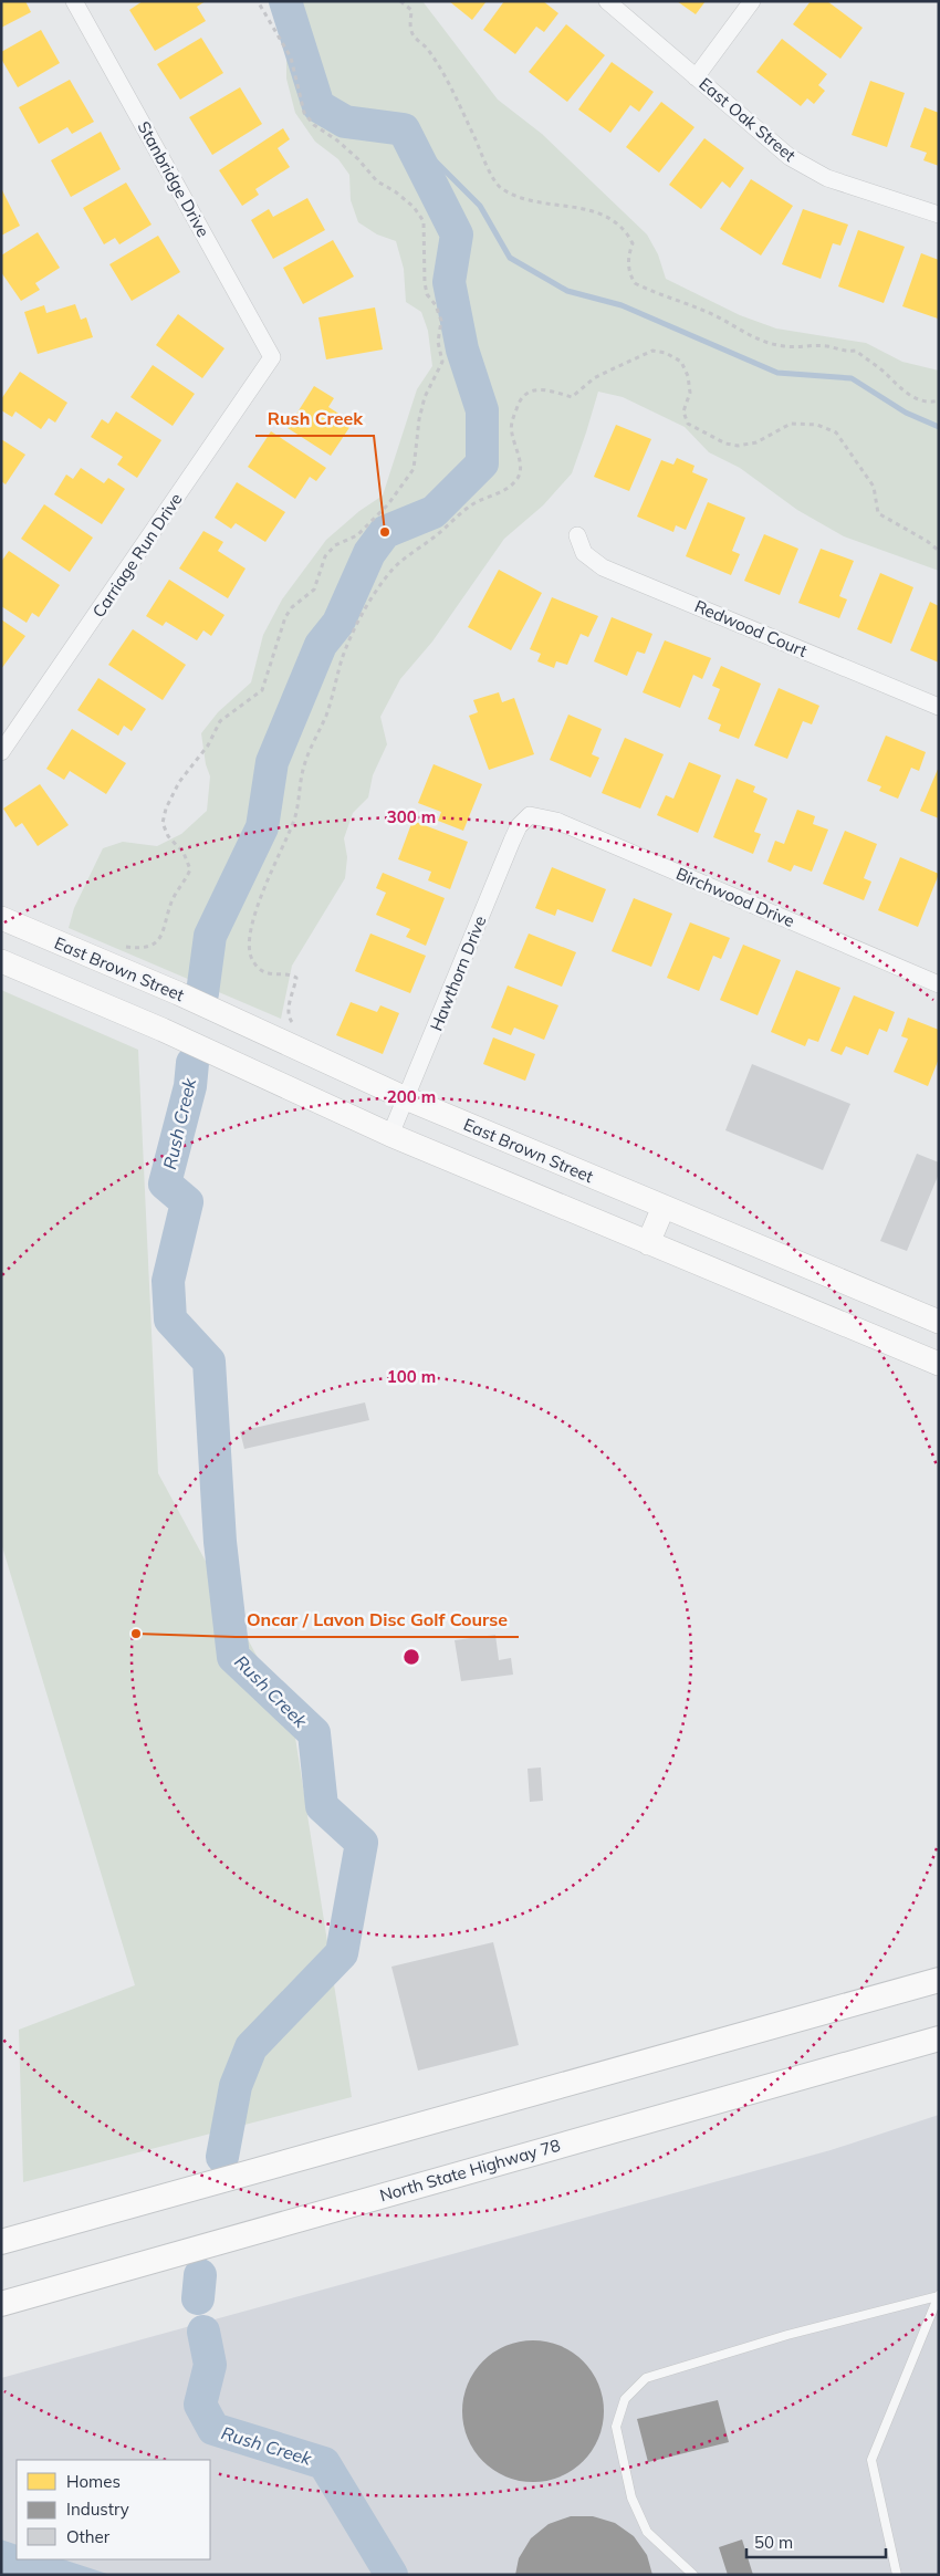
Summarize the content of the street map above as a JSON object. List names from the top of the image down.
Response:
{
  "streets": {
    "main road": ["East Brown Street", "North State Highway 78"],
    "street": [
      "East Oak Street",
      "Stanbridge Drive",
      "Carriage Run Drive",
      "Redwood Court",
      "Birchwood Drive",
      "Hawthorn Drive"
    ]
  },
  "crossings": [
    ["Stanbridge Drive", "Carriage Run Drive"],
    ["Birchwood Drive", "Hawthorn Drive"],
    ["East Brown Street", "Hawthorn Drive"]
  ],
  "water": ["Rush Creek"],
  "places": ["Rush Creek", "Oncar / Lavon Disc Golf Course"],
  "legend": ["Homes", "Industry", "Other"],
  "scale_bar": "50 m",
  "rings": ["300 m", "200 m", "100 m"]
}
